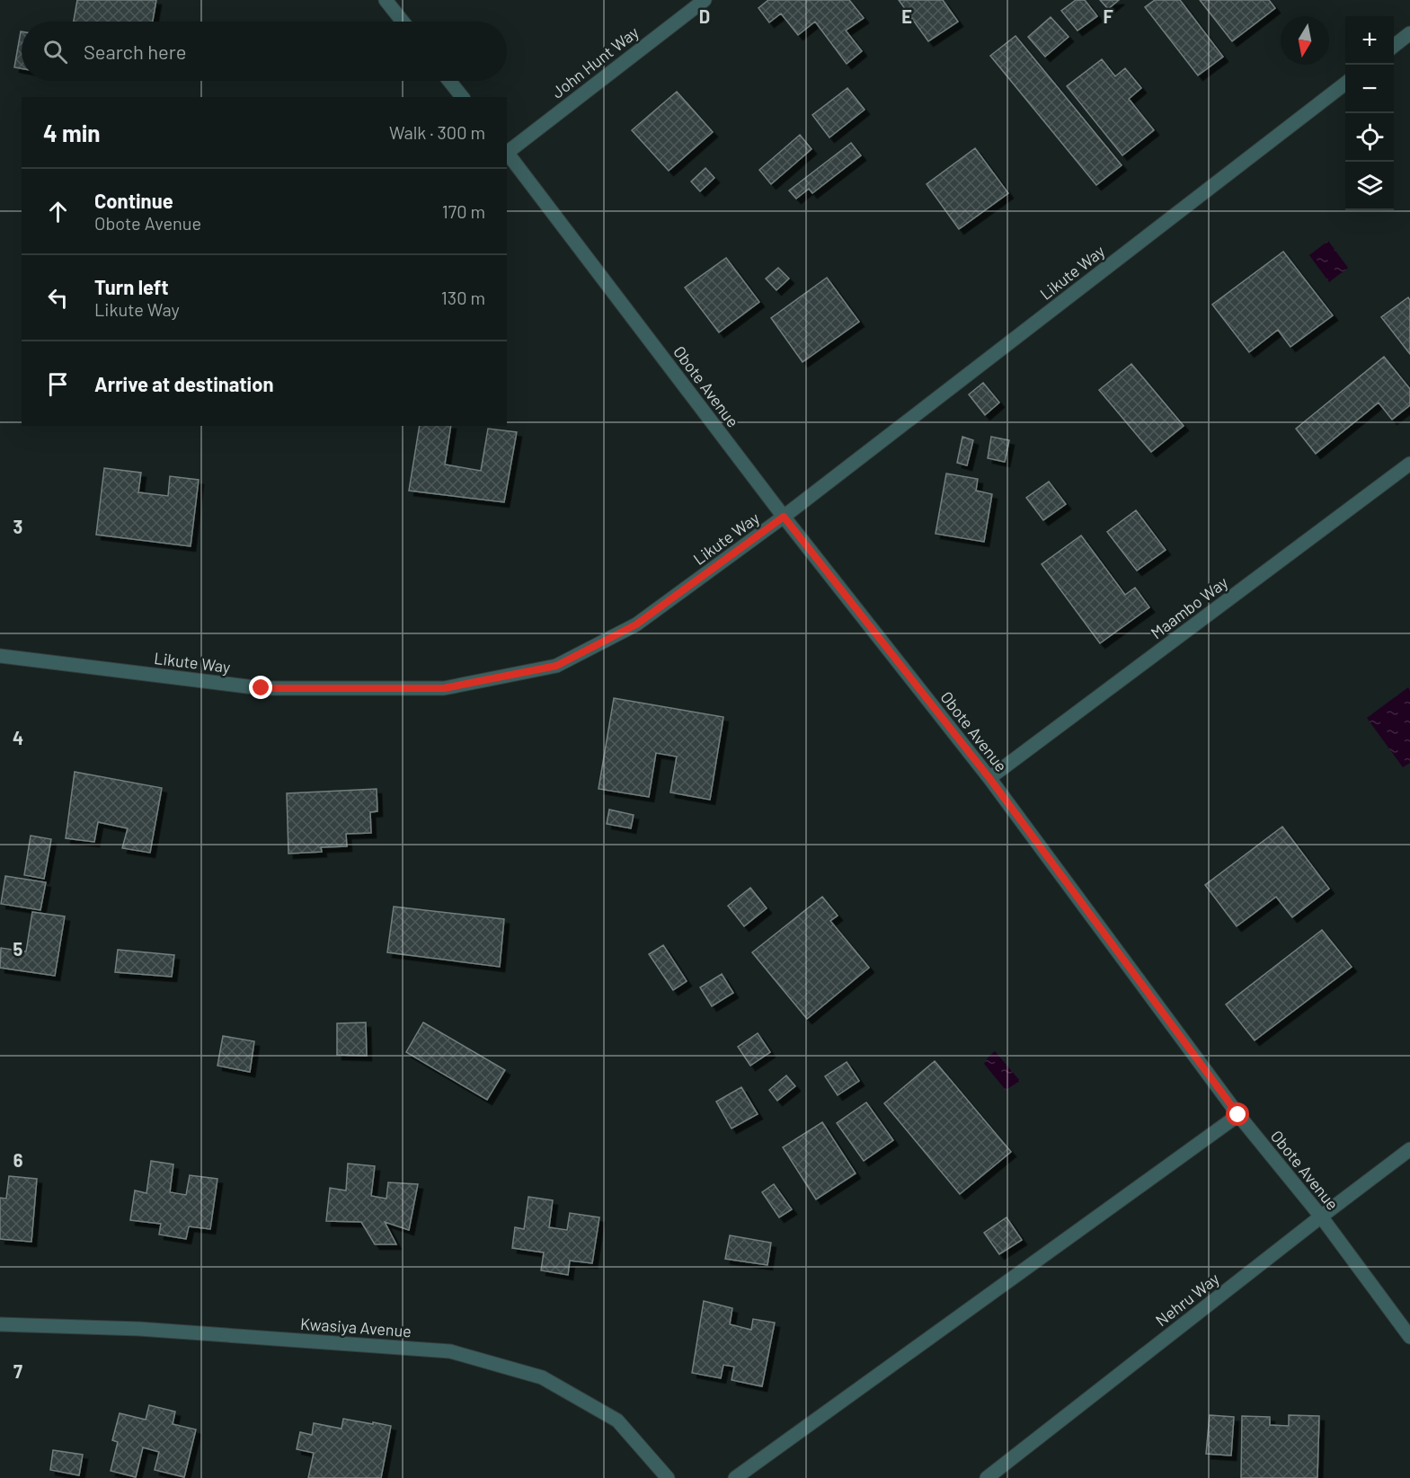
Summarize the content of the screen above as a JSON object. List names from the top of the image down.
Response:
{
  "streets": {
    "street": [
      "John Hunt Way",
      "Likute Way",
      "Obote Avenue",
      "Maambo Way",
      "Nehru Way",
      "Kwasiya Avenue"
    ]
  },
  "crossings": [
    ["Likute Way", "Obote Avenue"],
    ["Obote Avenue", "Maambo Way"],
    ["Obote Avenue", "Nehru Way"]
  ],
  "north": "bottom",
  "page": {
    "map_buttons": ["+", "−"],
    "search": "Search here",
    "heading": ["4 min", "Walk · 300 m"],
    "list": [
      ["Continue", "Obote Avenue", "170 m"],
      ["Turn left", "Likute Way", "130 m"],
      "Arrive at destination"
    ]
  },
  "grid": {
    "columns": ["D", "E", "F"],
    "rows": [
      "3",
      "4",
      "5",
      "6",
      "7"
    ]
  }
}
